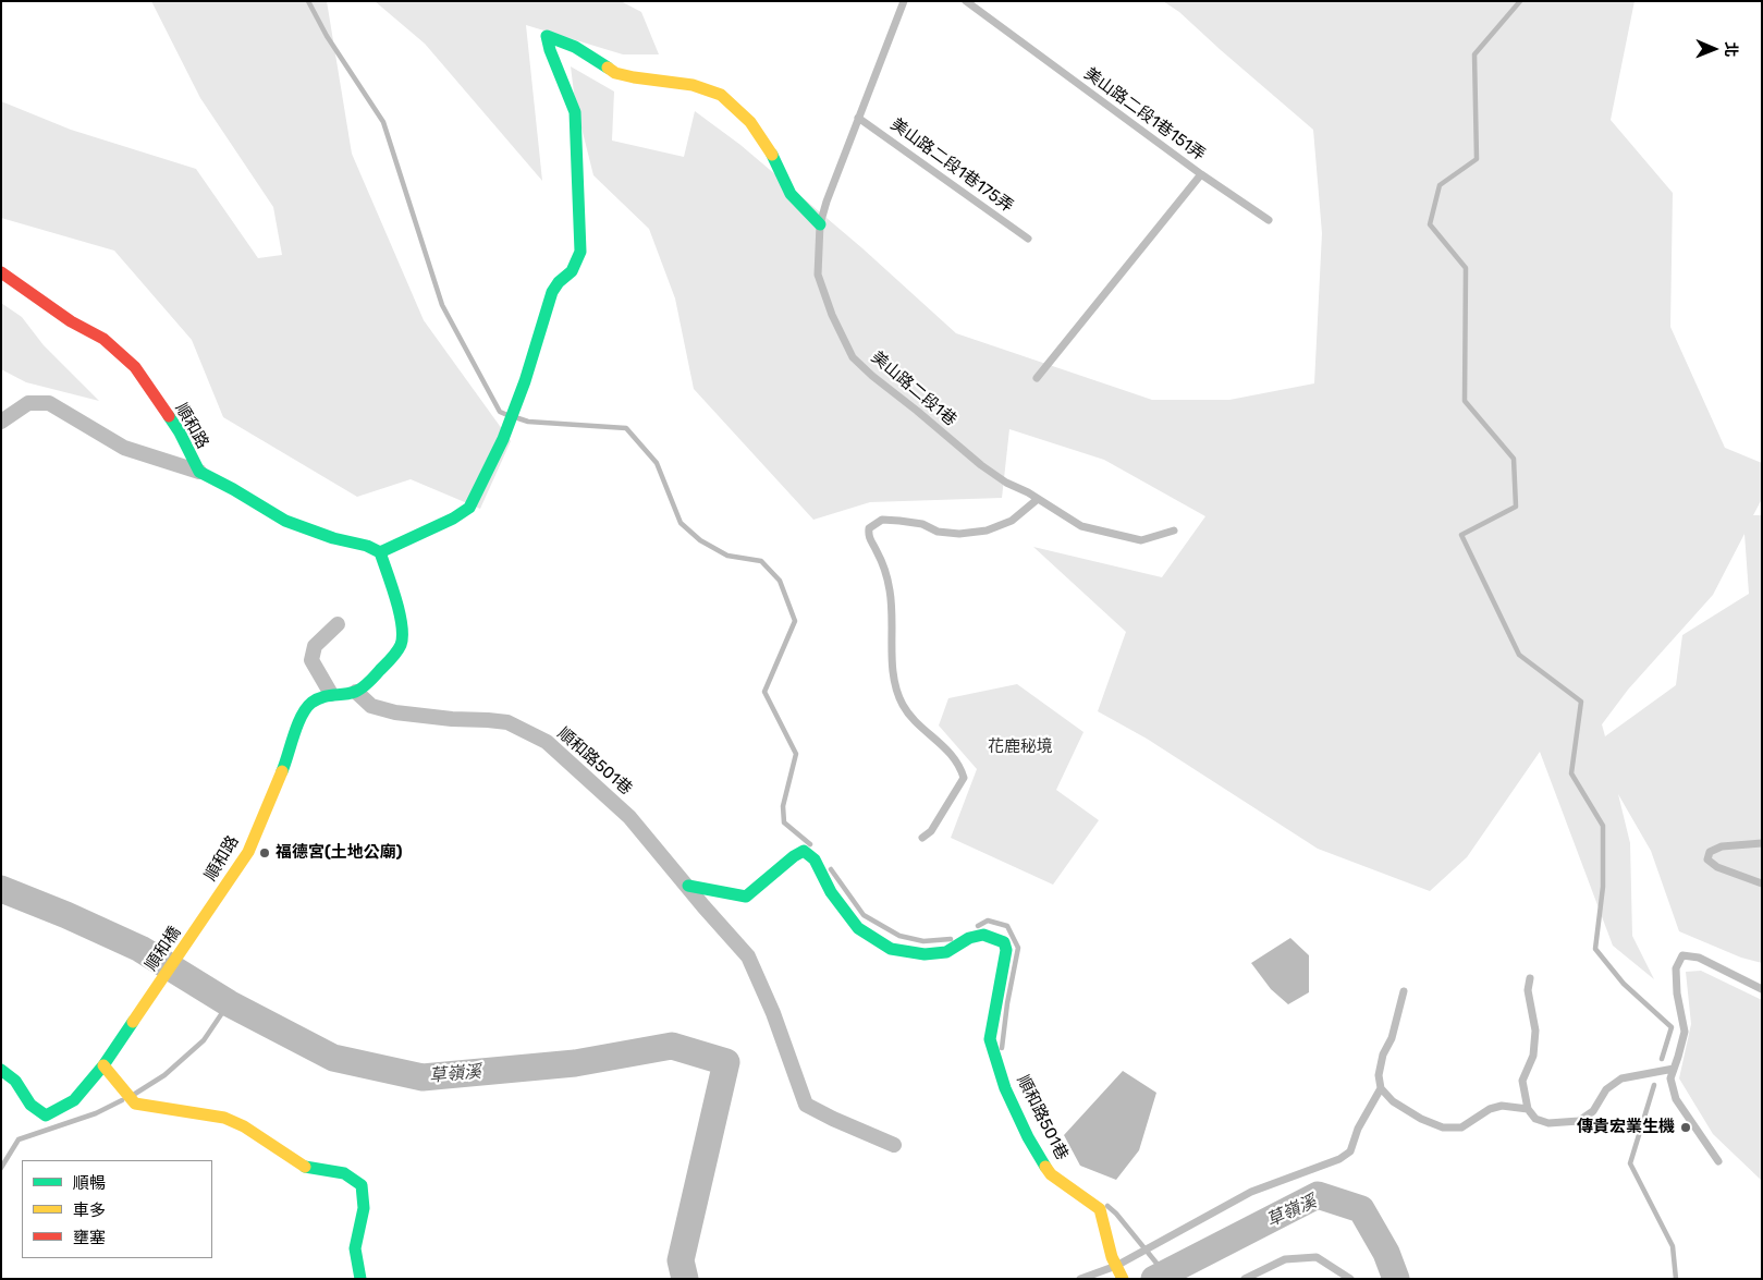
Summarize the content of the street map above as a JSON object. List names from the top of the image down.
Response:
{
  "streets": {
    "street": ["順和路", "順和路501巷", "順和橋"],
    "lane": ["美山路二段1巷151弄", "美山路二段1巷175弄", "美山路二段1巷"]
  },
  "crossings": [
    ["美山路二段1巷175弄", "美山路二段1巷"],
    ["順和路", "順和路501巷"],
    ["順和路", "順和橋"]
  ],
  "water": ["草嶺溪"],
  "parks": ["花鹿秘境"],
  "places": ["福德宮(土地公廟)", "傳貴宏業生機"],
  "legend": ["順暢", "車多", "壅塞"],
  "north": "right"
}
